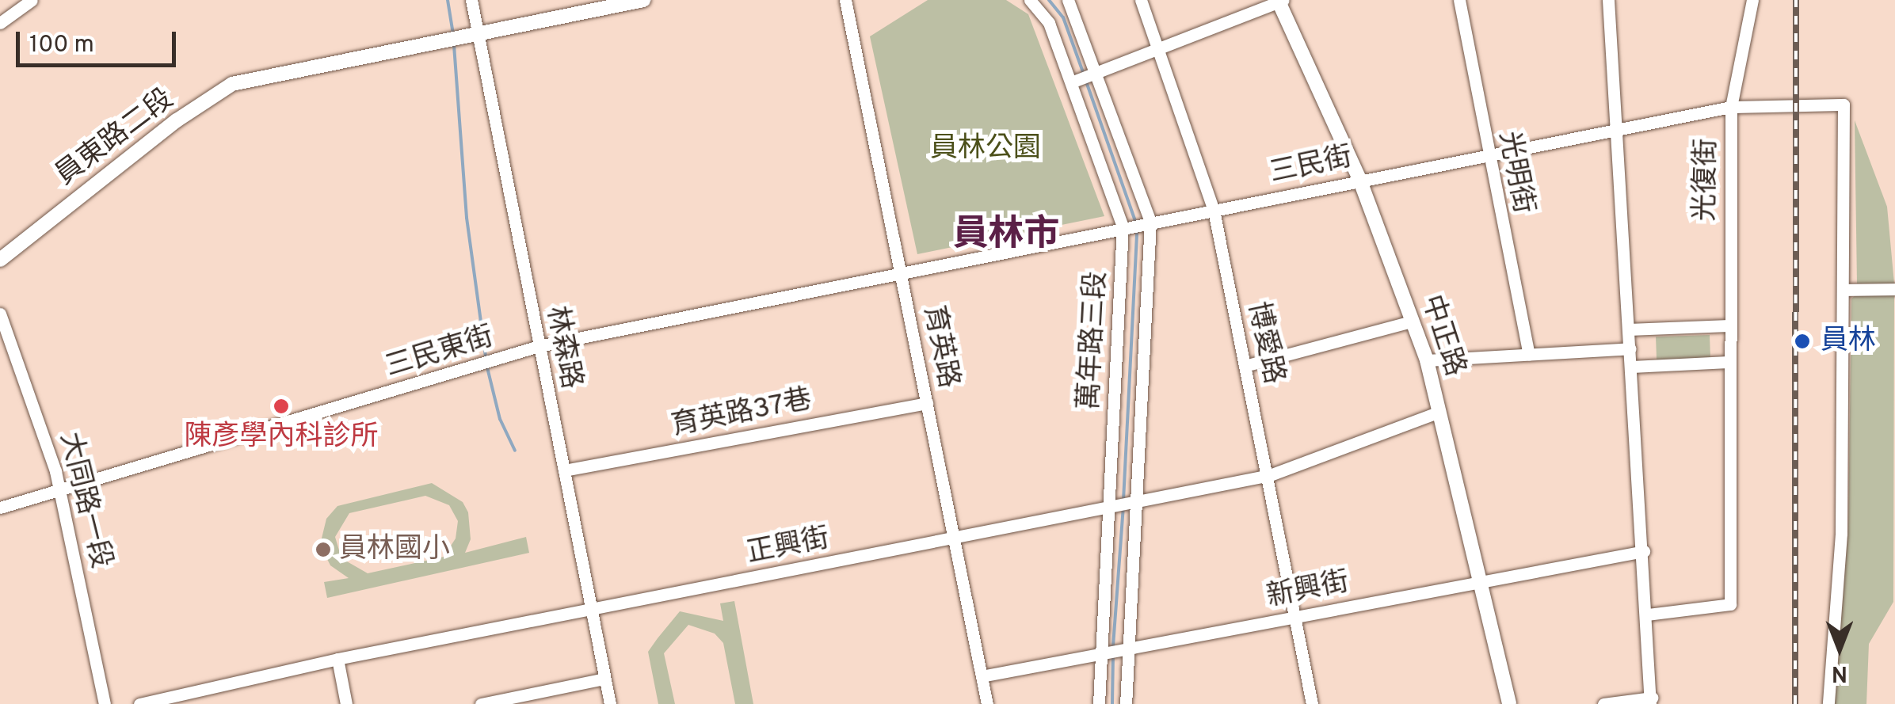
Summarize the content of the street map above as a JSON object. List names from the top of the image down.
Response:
{
  "streets": {
    "street": [
      "員東路二段",
      "三民街",
      "光明街",
      "光復街",
      "中正路",
      "萬年路三段",
      "博愛路",
      "育英路",
      "林森路",
      "三民東街",
      "育英路37巷",
      "大同路一段",
      "正興街",
      "新興街"
    ]
  },
  "crossings": [
    ["員東路二段", "林森路"],
    ["三民街", "光明街"],
    ["三民街", "光復街"],
    ["三民街", "中正路"],
    ["三民街", "萬年路三段"],
    ["三民街", "博愛路"],
    ["三民街", "育英路"],
    ["三民街", "三民東街"],
    ["中正路", "正興街"],
    ["中正路", "新興街"],
    ["萬年路三段", "正興街"],
    ["萬年路三段", "新興街"],
    ["博愛路", "正興街"],
    ["博愛路", "新興街"],
    ["育英路", "三民東街"],
    ["育英路", "育英路37巷"],
    ["育英路", "正興街"],
    ["育英路", "新興街"],
    ["林森路", "三民東街"],
    ["林森路", "育英路37巷"],
    ["林森路", "正興街"],
    ["三民東街", "大同路一段"]
  ],
  "districts": ["員林市"],
  "parks": ["員林公園"],
  "places": ["員林", "陳彥學內科診所", "員林國小"],
  "scale_bar": "100 m",
  "north": "bottom"
}
